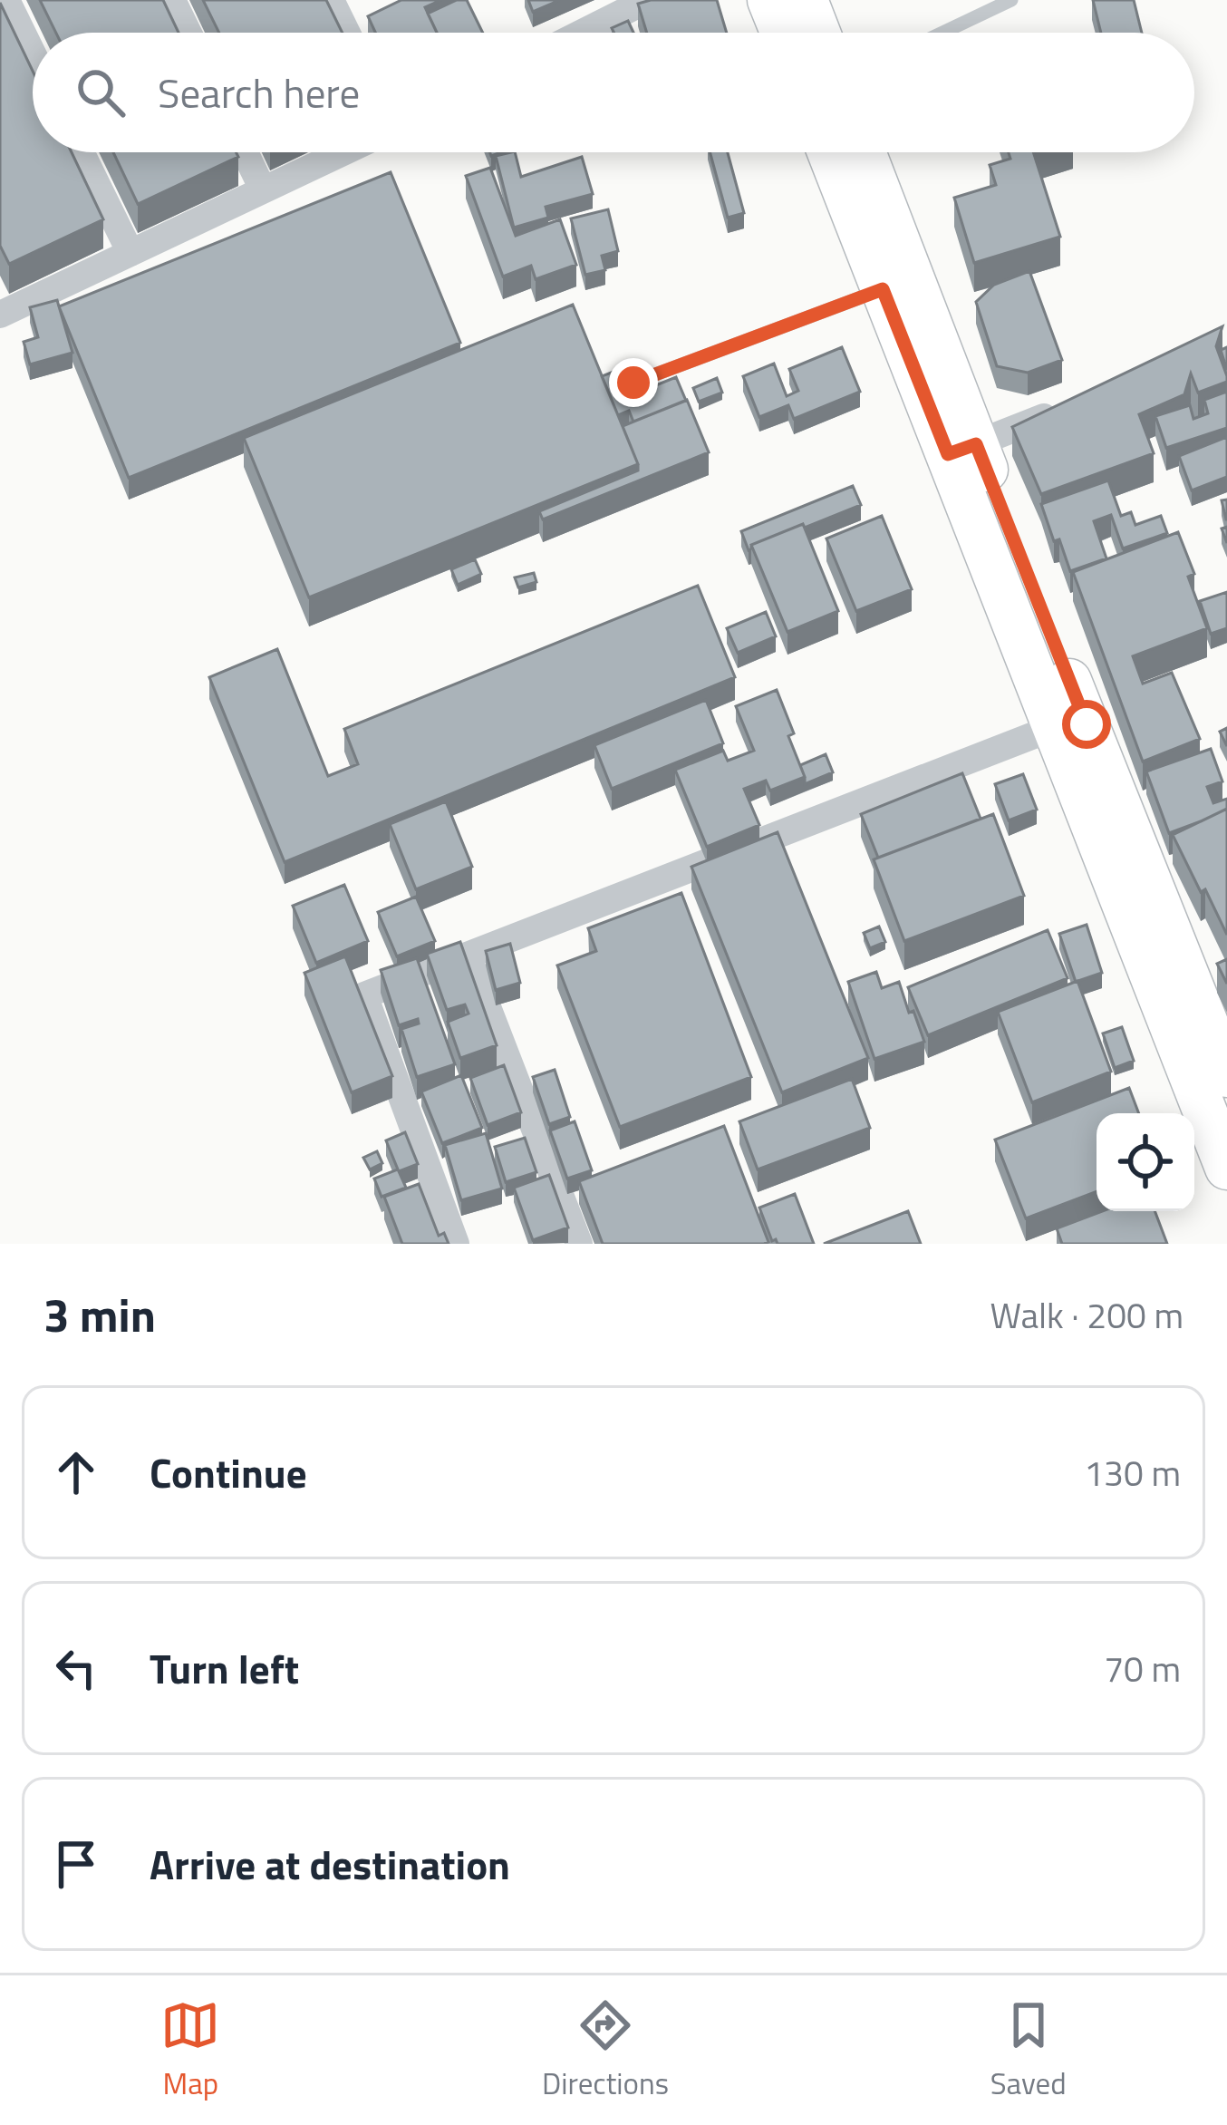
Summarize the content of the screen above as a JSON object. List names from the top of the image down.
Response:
{
  "page": {
    "search": "Search here",
    "heading": ["3 min", "Walk · 200 m"],
    "list": [
      ["Continue", "130 m"],
      ["Turn left", "70 m"],
      "Arrive at destination"
    ],
    "nav": ["Map", "Directions", "Saved"]
  }
}
